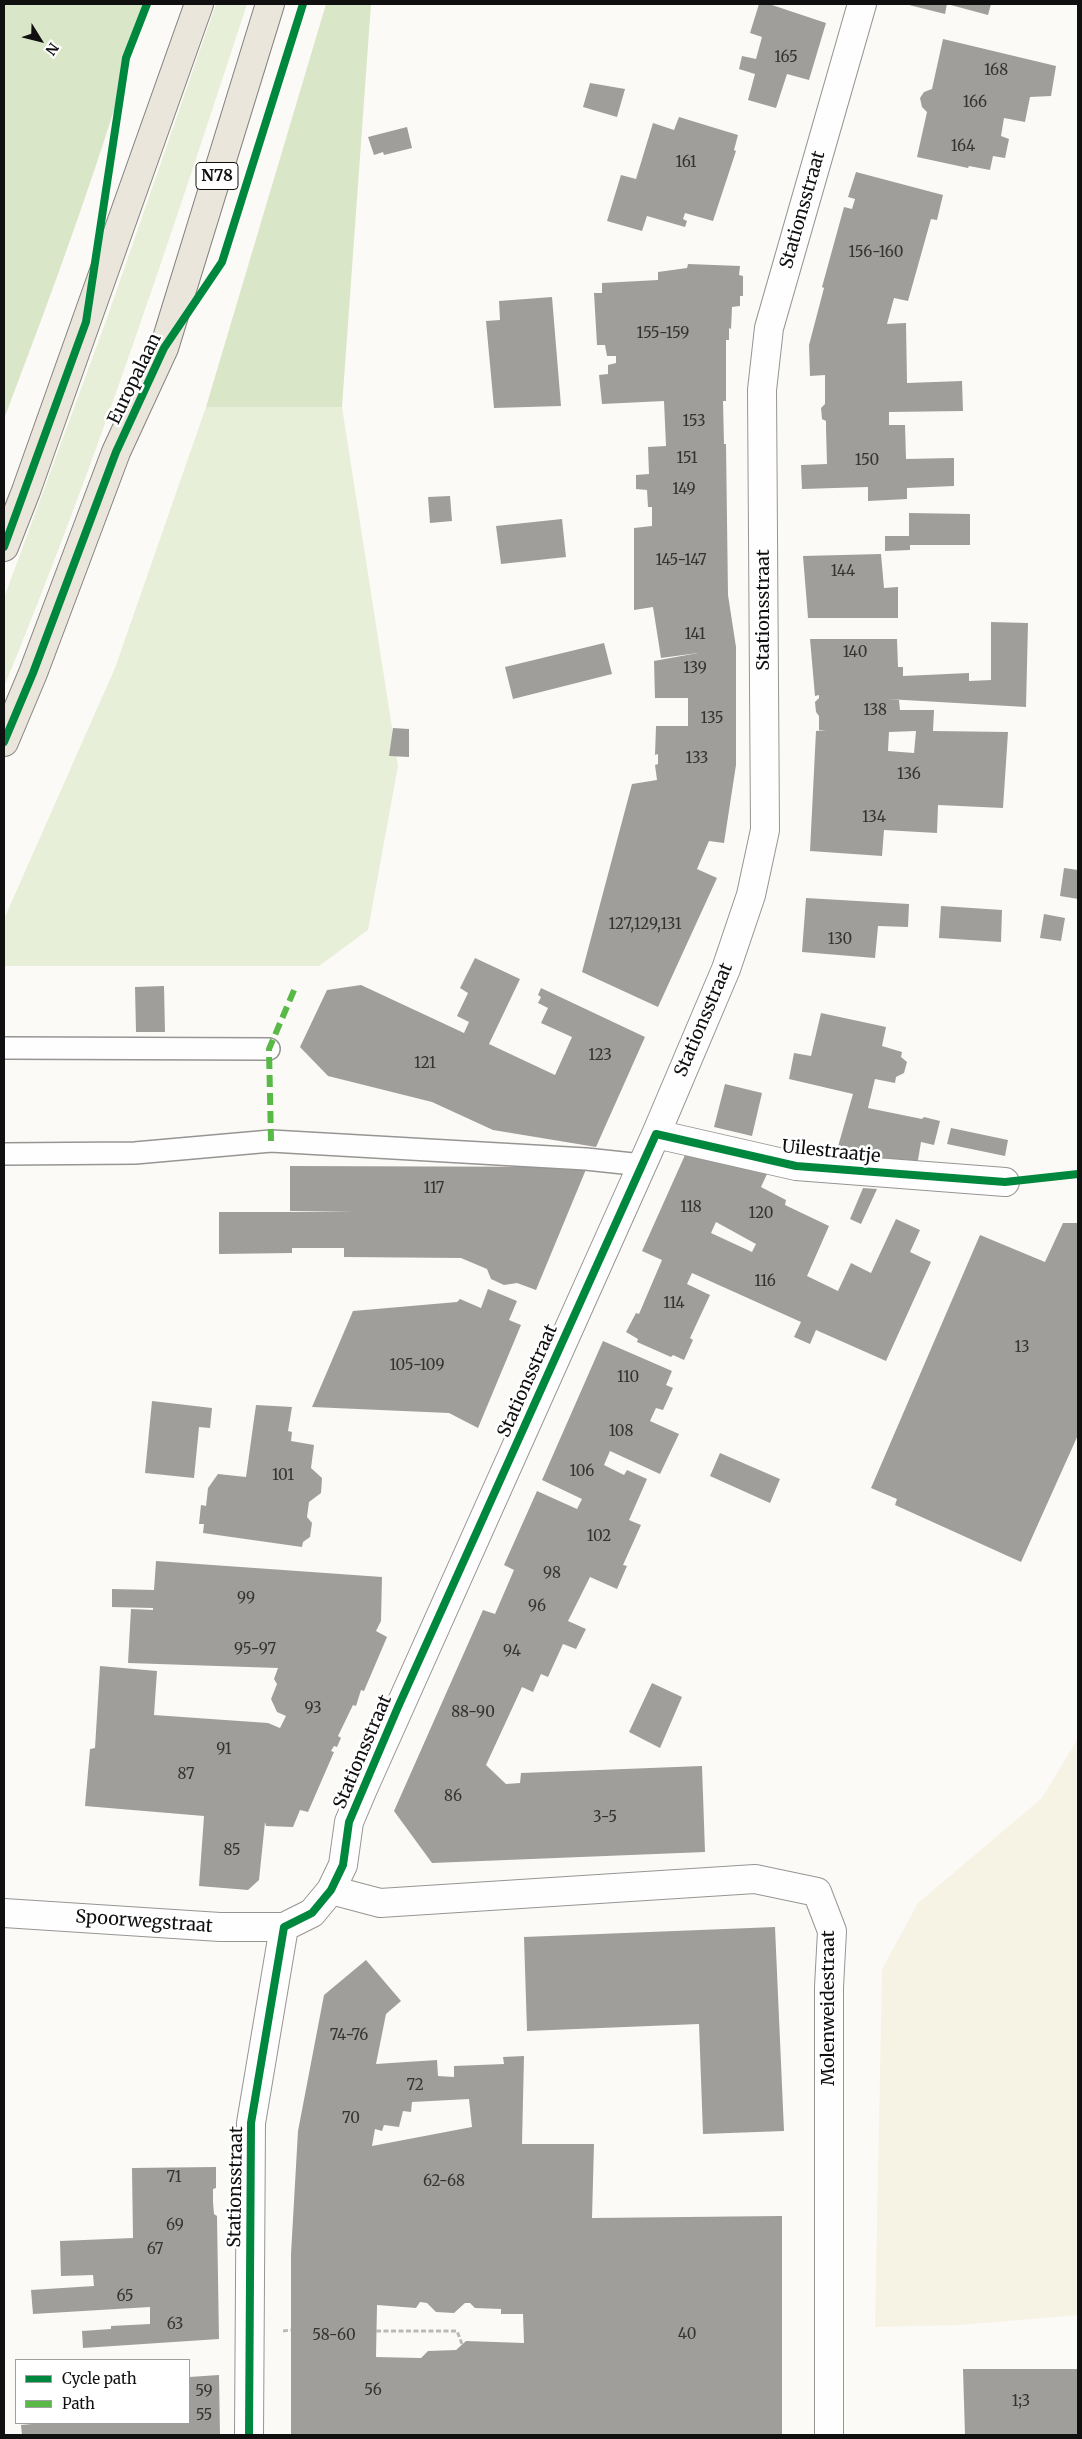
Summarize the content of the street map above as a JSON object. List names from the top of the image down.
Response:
{
  "streets": {
    "main road": ["N78", "Europalaan"],
    "street": [
      "Stationsstraat",
      "Uilestraatje",
      "Spoorwegstraat",
      "Molenweidestraat"
    ]
  },
  "crossings": [
    ["Stationsstraat", "Uilestraatje"],
    ["Stationsstraat", "Spoorwegstraat"],
    ["Stationsstraat", "Molenweidestraat"]
  ],
  "house_numbers": [
    "165",
    "168",
    "166",
    "164",
    "161",
    "156-160",
    "155-159",
    "153",
    "151",
    "150",
    "149",
    "145-147",
    "144",
    "141",
    "140",
    "139",
    "138",
    "135",
    "133",
    "136",
    "134",
    "127,129,131",
    "130",
    "123",
    "121",
    "117",
    "118",
    "120",
    "116",
    "114",
    "13",
    "105-109",
    "110",
    "108",
    "106",
    "101",
    "102",
    "98",
    "99",
    "96",
    "95-97",
    "94",
    "93",
    "88-90",
    "91",
    "87",
    "86",
    "3-5",
    "85",
    "74-76",
    "72",
    "70",
    "71",
    "62-68",
    "69",
    "67",
    "65",
    "63",
    "40",
    "58-60",
    "56",
    "59",
    "1;3",
    "55"
  ],
  "legend": ["Cycle path", "Path"],
  "north": "bottom right"
}
